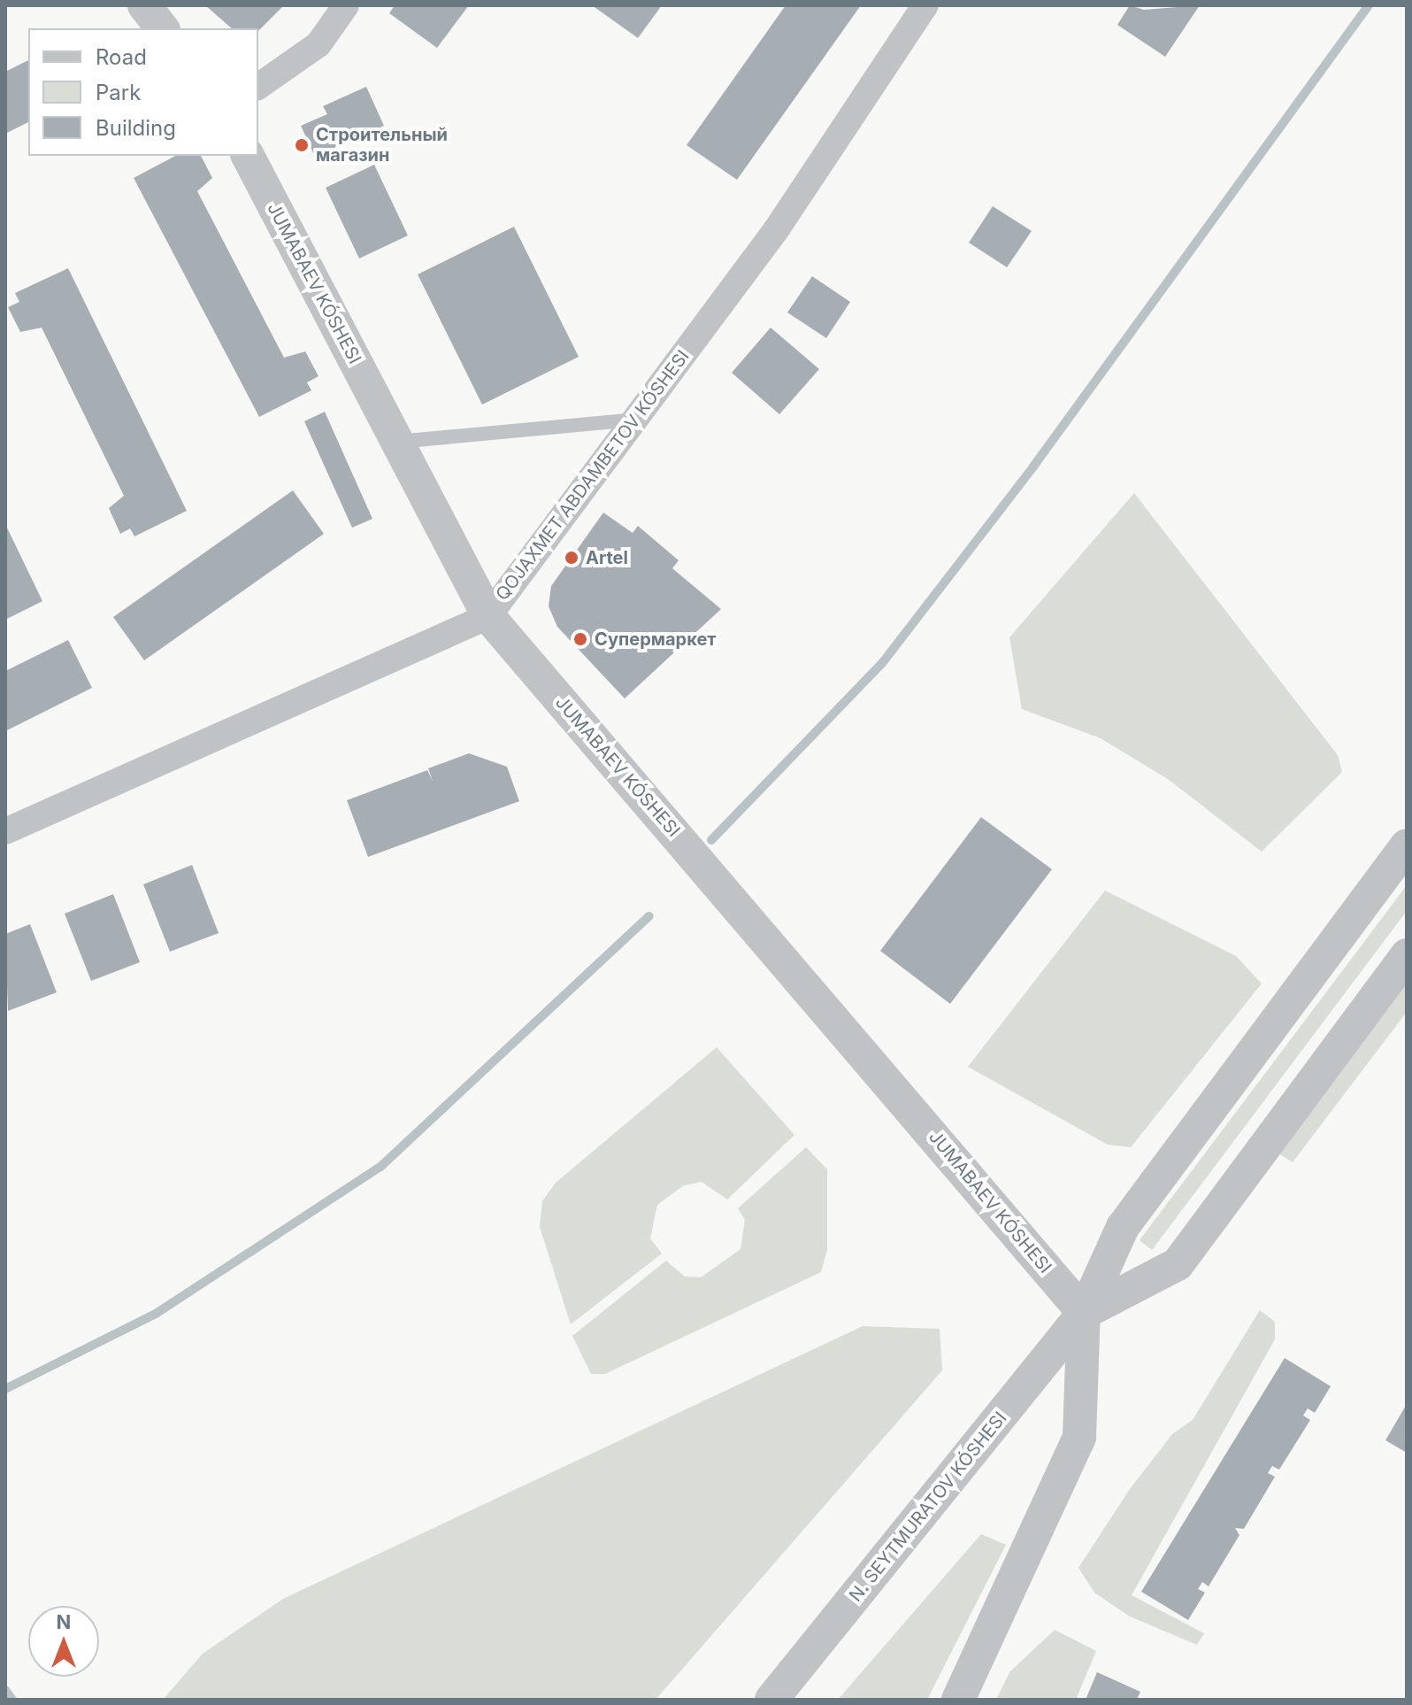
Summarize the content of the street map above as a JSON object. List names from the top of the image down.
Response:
{
  "streets": {
    "street": ["JUMABAEV KÓSHESI", "QOJAXMET ABDAMBETOV KÓSHESI", "N. SEYTMURATOV KÓSHESI"]
  },
  "crossings": [
    ["JUMABAEV KÓSHESI", "QOJAXMET ABDAMBETOV KÓSHESI"],
    ["JUMABAEV KÓSHESI", "N. SEYTMURATOV KÓSHESI"]
  ],
  "places": ["Строительный магазин", "Artel", "Супермаркет"],
  "legend": ["Road", "Park", "Building"],
  "north": "top"
}
